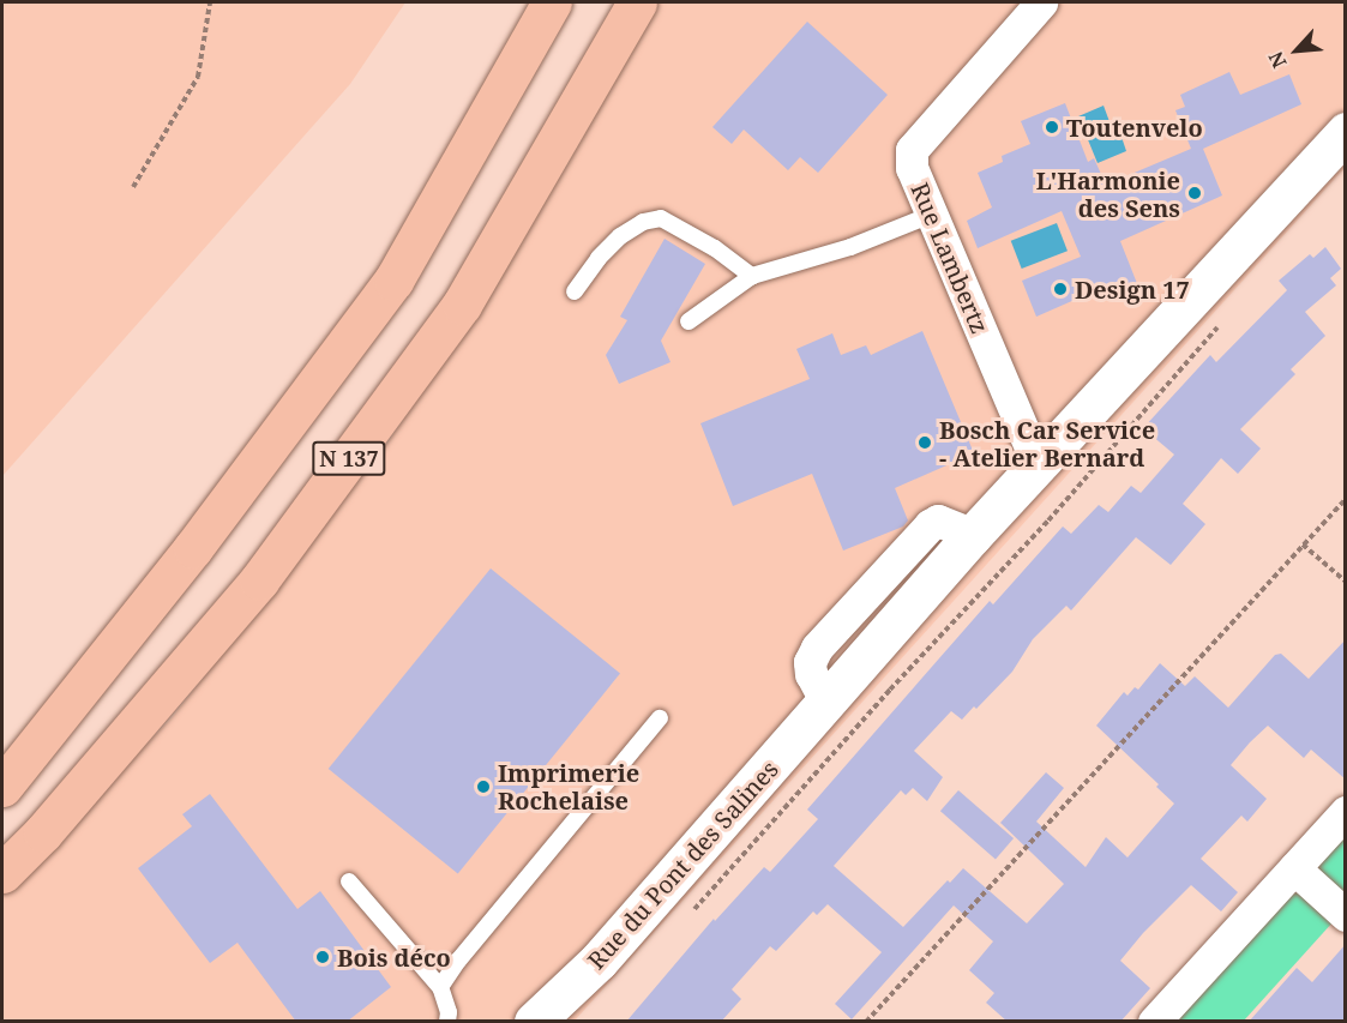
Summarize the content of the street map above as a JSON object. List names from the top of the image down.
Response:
{
  "streets": {
    "highway": ["N 137"],
    "street": ["Rue Lambertz", "Rue du Pont des Salines"]
  },
  "crossings": [
    ["Rue Lambertz", "Rue du Pont des Salines"]
  ],
  "places": [
    "Toutenvelo",
    "L'Harmonie des Sens",
    "Design 17",
    "Bosch Car Service - Atelier Bernard",
    "Imprimerie Rochelaise",
    "Bois déco"
  ],
  "north": "bottom left"
}
